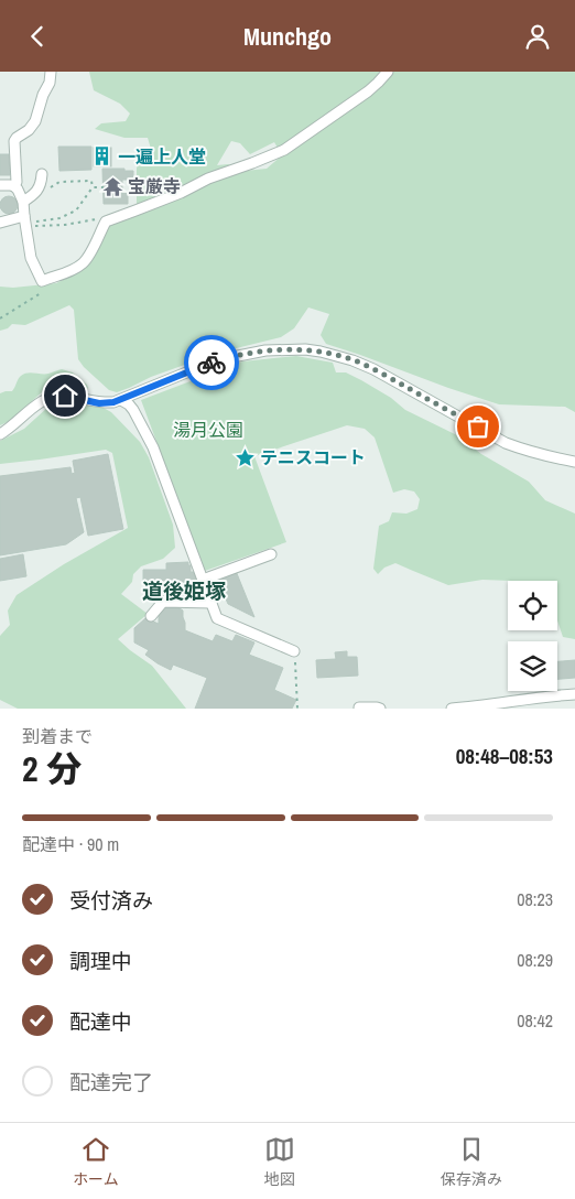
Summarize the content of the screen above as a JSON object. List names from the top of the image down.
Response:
{
  "districts": ["道後姫塚"],
  "parks": ["湯月公園"],
  "places": {
    "building": ["一遍上人堂"],
    "temple": ["宝厳寺"],
    "place": ["テニスコート"]
  },
  "page": {
    "header": "Munchgo",
    "heading": ["2 分", "到着まで", "08:48–08:53"],
    "bar": "配達中 · 90 m",
    "list": [
      ["受付済み", "08:23"],
      ["調理中", "08:29"],
      ["配達中", "08:42"],
      "配達完了"
    ],
    "tabs": ["ホーム", "地図", "保存済み"]
  }
}
